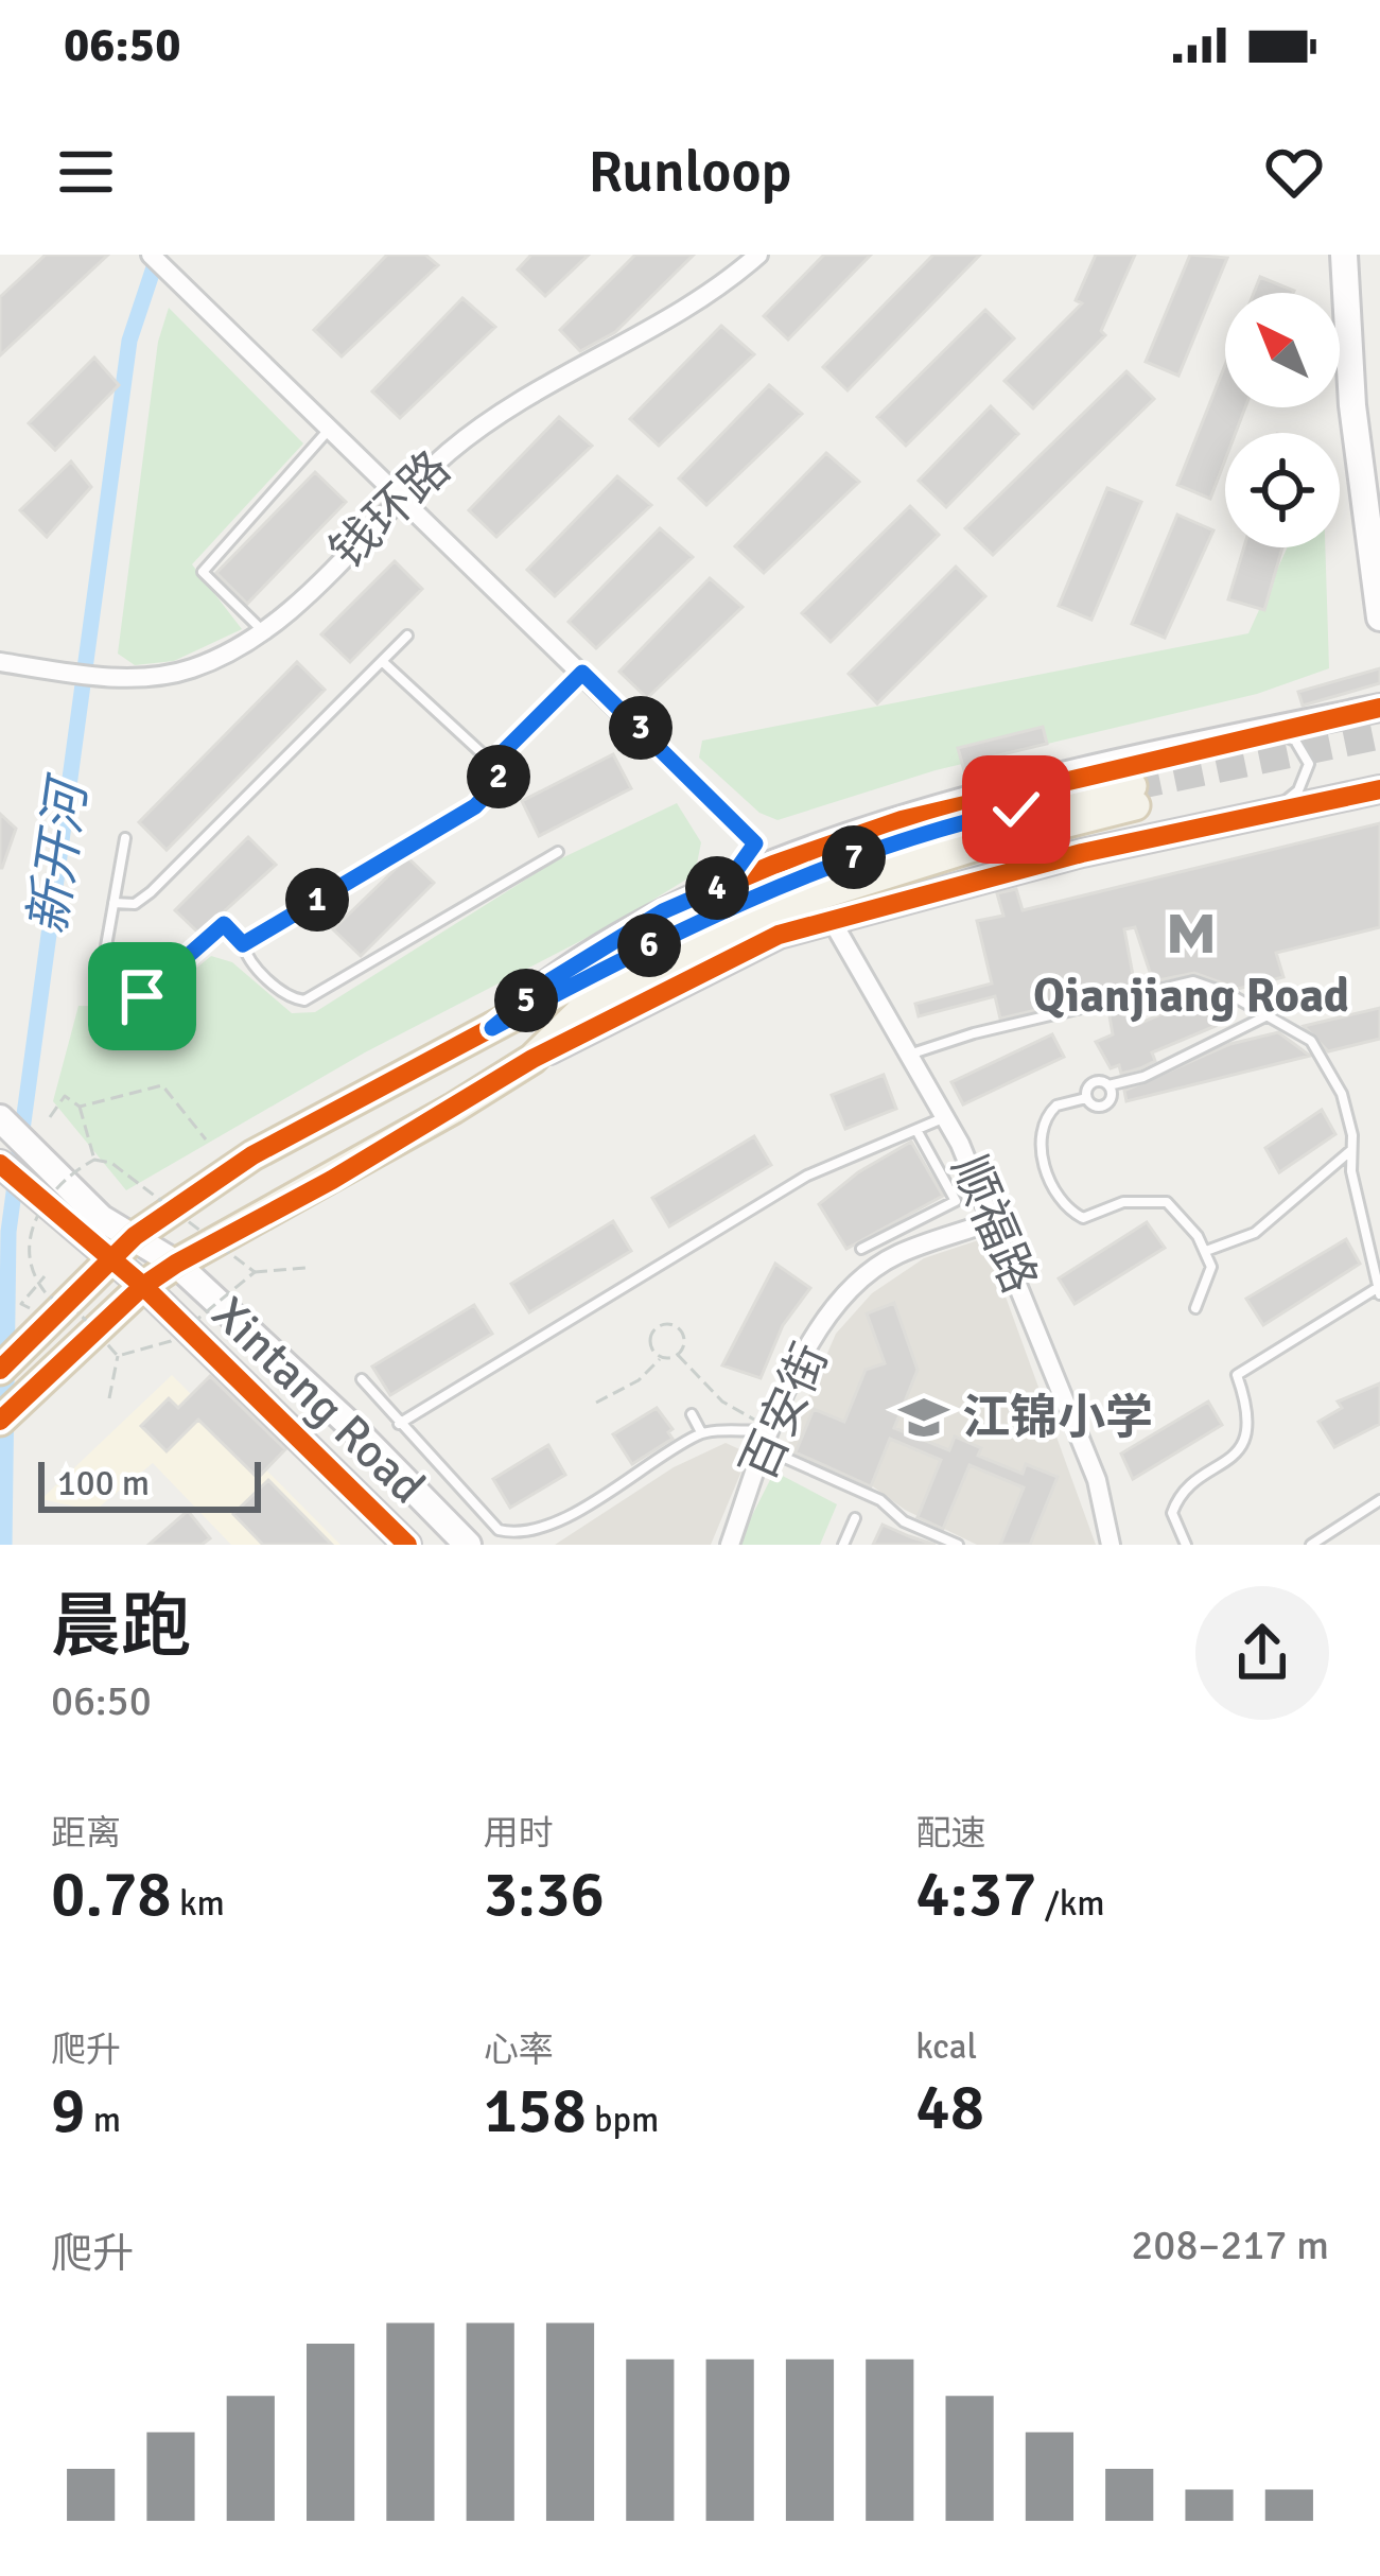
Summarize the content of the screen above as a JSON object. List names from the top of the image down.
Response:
{
  "streets": {
    "main road": ["Xintang Road"],
    "street": ["钱环路", "顺福路", "百安街"]
  },
  "crossings": [
    ["顺福路", "百安街"]
  ],
  "water": ["新开河"],
  "places": {
    "metro station": ["Qianjiang Road"],
    "school or university": ["江锦小学"]
  },
  "scale_bar": "100 m",
  "north": "top left",
  "page": {
    "status": "06:50",
    "header": "Runloop",
    "pins": [
      "3",
      "2",
      "7",
      "4",
      "1",
      "6",
      "5"
    ],
    "scale": "100 m",
    "heading": ["晨跑", "06:50"],
    "stats": [
      ["距离", "0.78 km"],
      ["用时", "3:36"],
      ["配速", "4:37 /km"],
      ["爬升", "9 m"],
      ["心率", "158 bpm"],
      ["kcal", "48"]
    ],
    "chart": ["爬升", "208–217 m"]
  }
}
